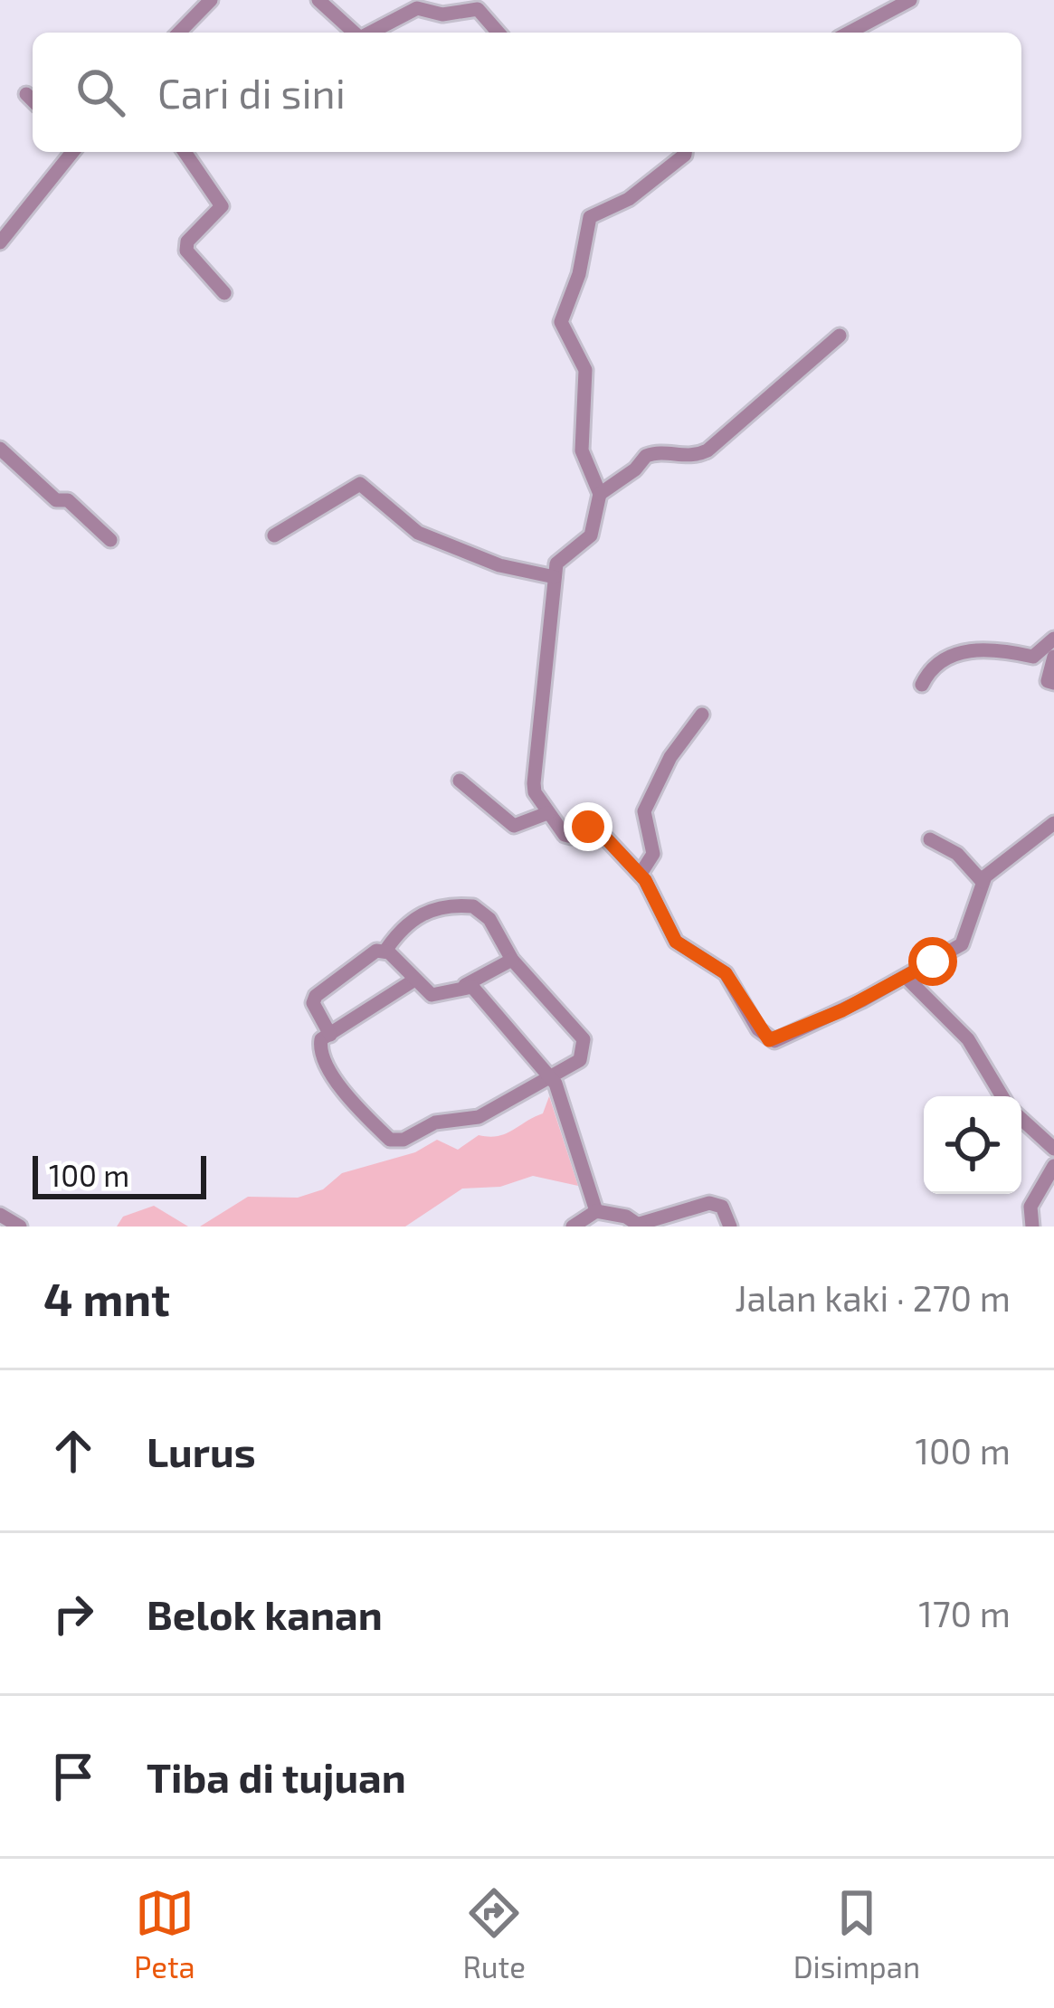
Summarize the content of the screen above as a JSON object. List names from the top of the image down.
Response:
{
  "scale_bar": "100 m",
  "page": {
    "search": "Cari di sini",
    "scale": "100 m",
    "heading": ["4 mnt", "Jalan kaki · 270 m"],
    "list": [
      ["Lurus", "100 m"],
      ["Belok kanan", "170 m"],
      "Tiba di tujuan"
    ],
    "nav": ["Peta", "Rute", "Disimpan"]
  }
}
